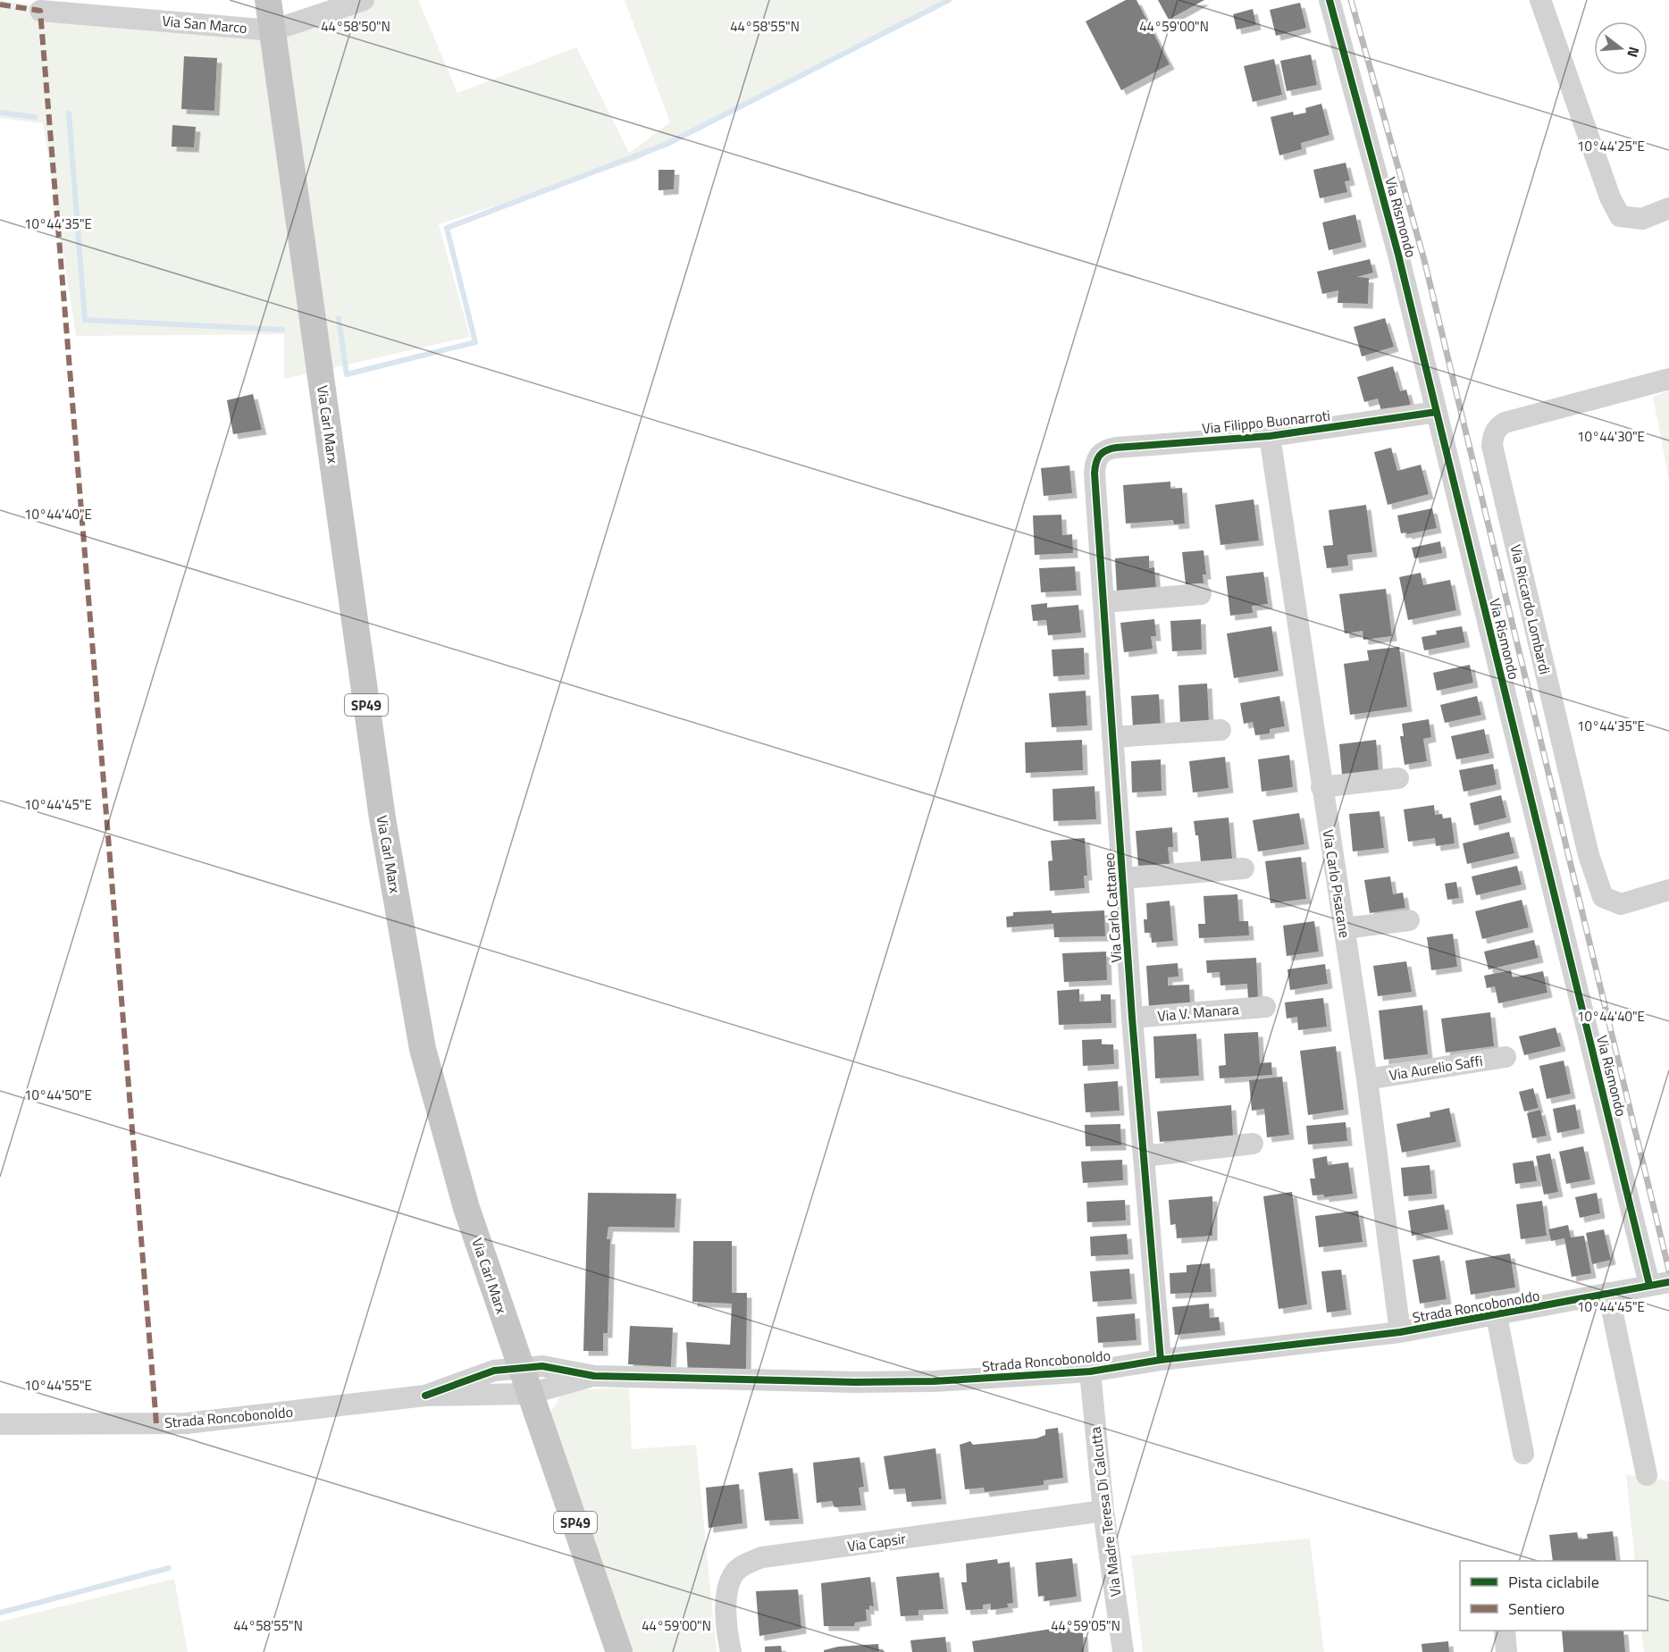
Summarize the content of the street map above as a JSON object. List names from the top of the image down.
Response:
{
  "streets": {
    "main road": ["Via Carl Marx", "SP49"],
    "street": [
      "Via San Marco",
      "Via Rismondo",
      "Via Filippo Buonarroti",
      "Via Riccardo Lombardi",
      "Via Carlo Pisacane",
      "Via Carlo Cattaneo",
      "Via V. Manara",
      "Via Aurelio Saffi",
      "Strada Roncobonoldo",
      "Via Madre Teresa Di Calcutta",
      "Via Capsir"
    ]
  },
  "crossings": [
    ["Via San Marco", "Via Carl Marx"],
    ["Via San Marco", "SP49"],
    ["Via Rismondo", "Via Filippo Buonarroti"],
    ["Via Rismondo", "Strada Roncobonoldo"],
    ["Via Filippo Buonarroti", "Via Carlo Pisacane"],
    ["Via Filippo Buonarroti", "Via Carlo Cattaneo"],
    ["Via Carl Marx", "SP49"],
    ["Via Carl Marx", "Strada Roncobonoldo"],
    ["Via Carlo Pisacane", "Via Aurelio Saffi"],
    ["Via Carlo Pisacane", "Strada Roncobonoldo"],
    ["Via Carlo Cattaneo", "Via V. Manara"],
    ["Via Carlo Cattaneo", "Strada Roncobonoldo"],
    ["Strada Roncobonoldo", "Via Madre Teresa Di Calcutta"],
    ["Via Madre Teresa Di Calcutta", "Via Capsir"]
  ],
  "legend": ["Pista ciclabile", "Sentiero"],
  "north": "right",
  "coordinates": [
    "44°58'50\"N",
    "44°58'55\"N",
    "44°59'00\"N",
    "10°44'25\"E",
    "10°44'35\"E",
    "10°44'30\"E",
    "10°44'40\"E",
    "10°44'45\"E",
    "10°44'50\"E",
    "10°44'55\"E",
    "44°59'05\"N"
  ]
}
